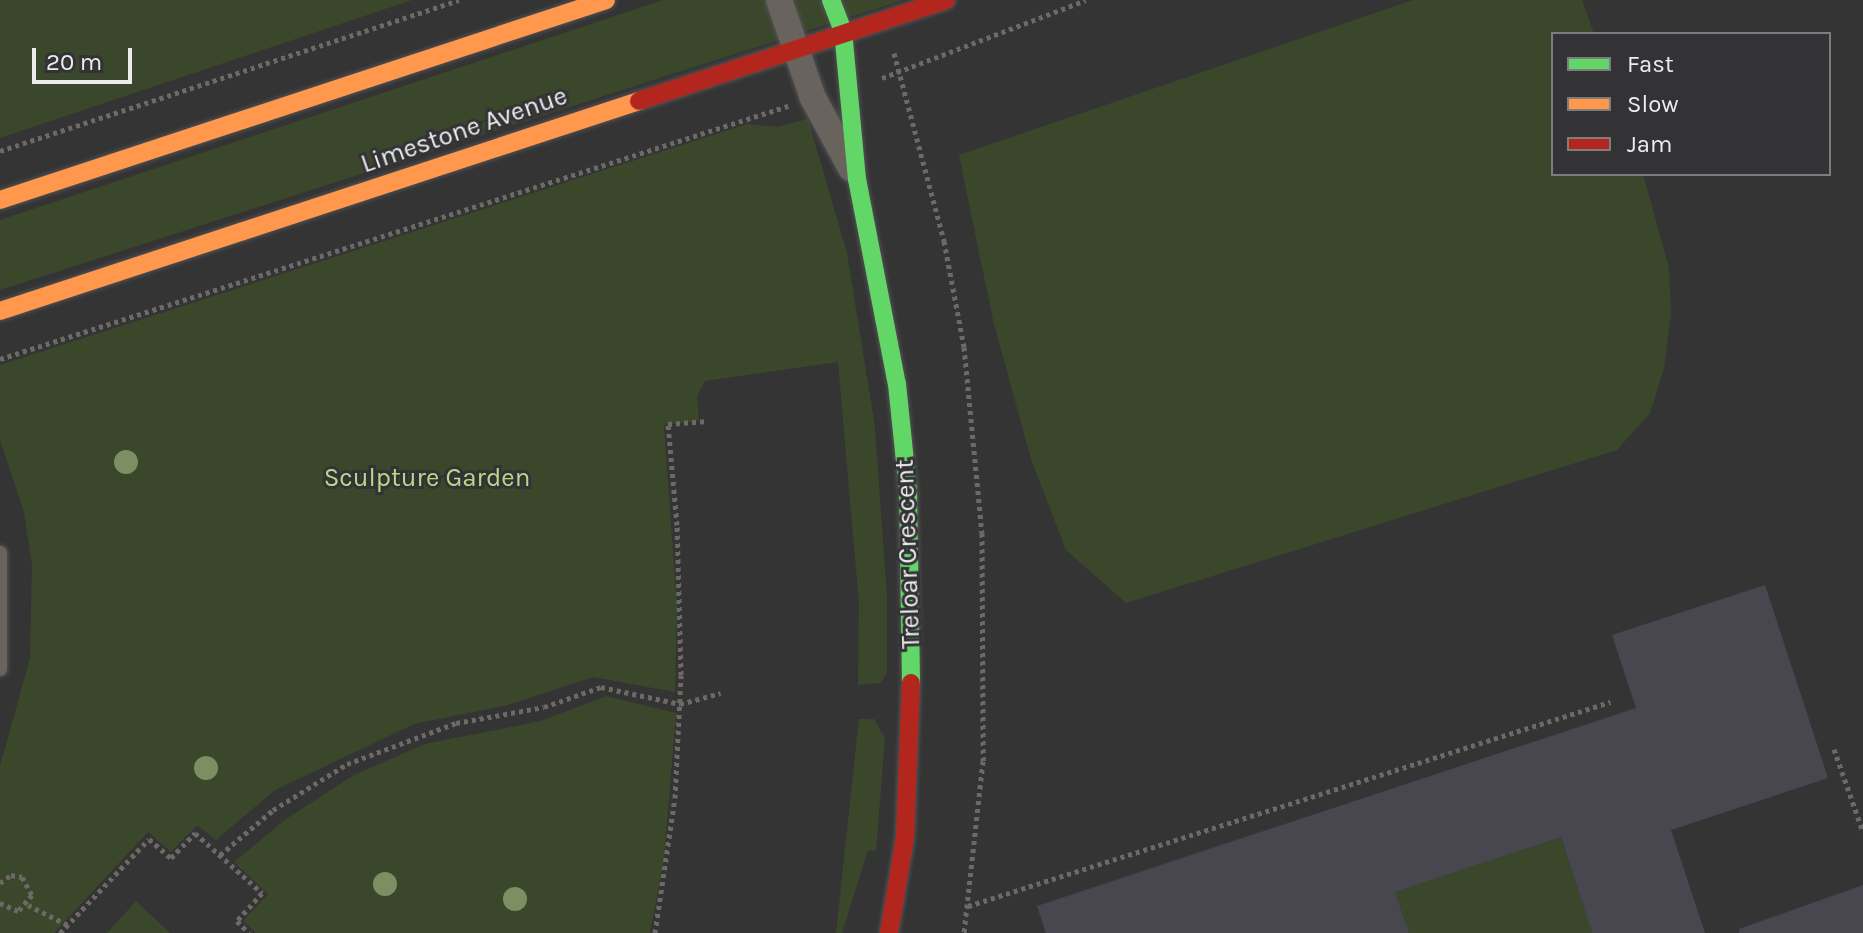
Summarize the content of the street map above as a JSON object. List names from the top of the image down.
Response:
{
  "streets": {
    "main road": ["Limestone Avenue", "Treloar Crescent"]
  },
  "crossings": [
    ["Limestone Avenue", "Treloar Crescent"]
  ],
  "parks": ["Sculpture Garden"],
  "legend": ["Fast", "Slow", "Jam"],
  "scale_bar": "20 m"
}
